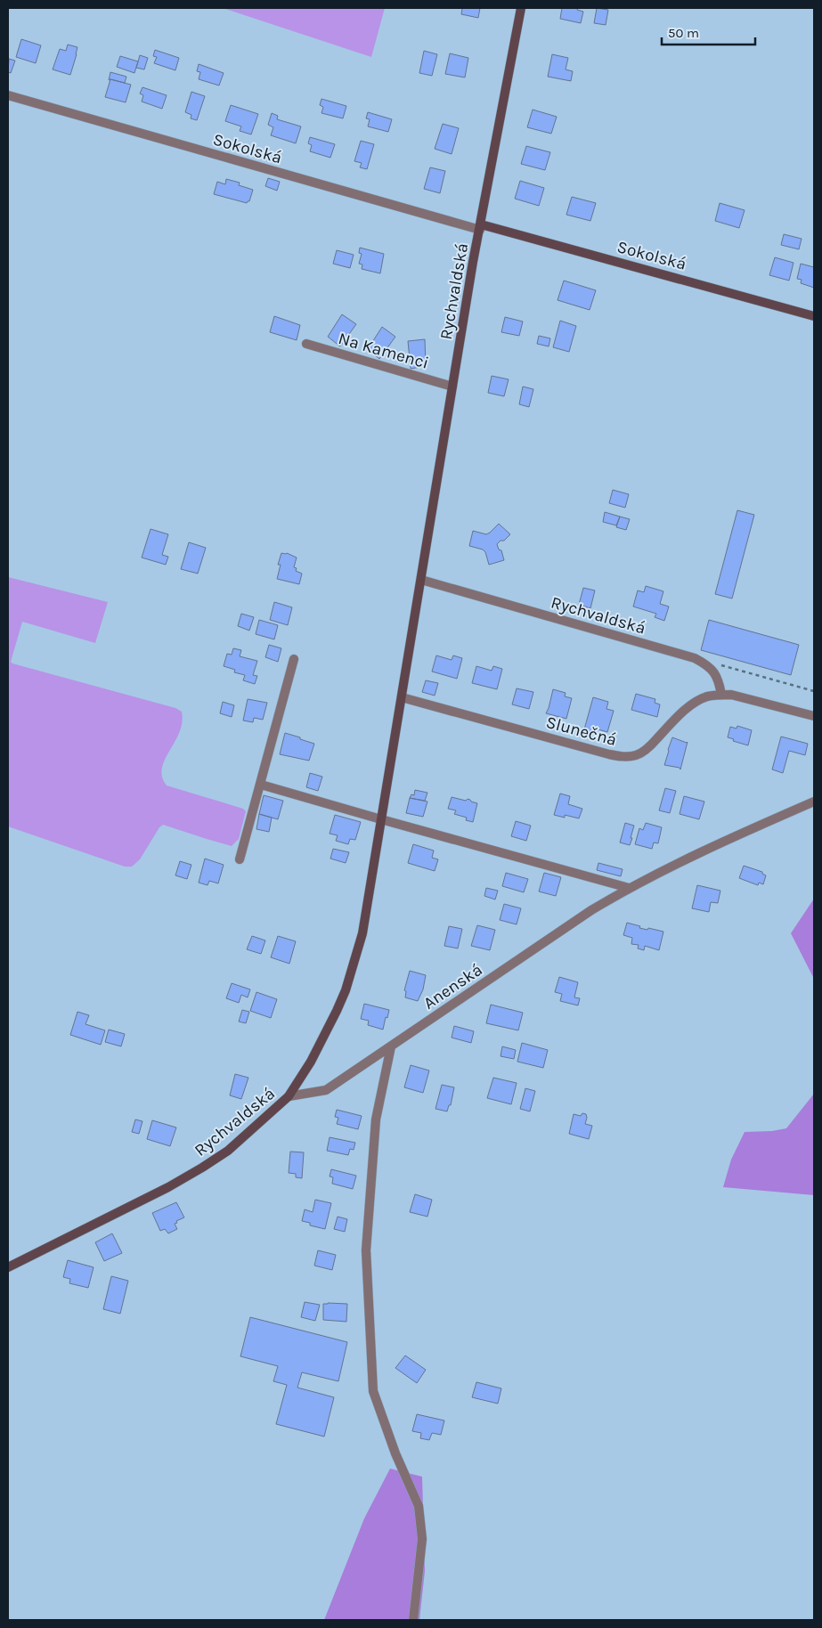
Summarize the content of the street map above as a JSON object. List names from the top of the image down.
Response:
{
  "streets": {
    "street": [
      "Sokolská",
      "Rychvaldská",
      "Na Kamenci",
      "Slunečná",
      "Anenská"
    ]
  },
  "crossings": [
    ["Sokolská", "Rychvaldská"],
    ["Rychvaldská", "Na Kamenci"],
    ["Rychvaldská", "Slunečná"],
    ["Rychvaldská", "Anenská"]
  ],
  "scale_bar": "50 m"
}
